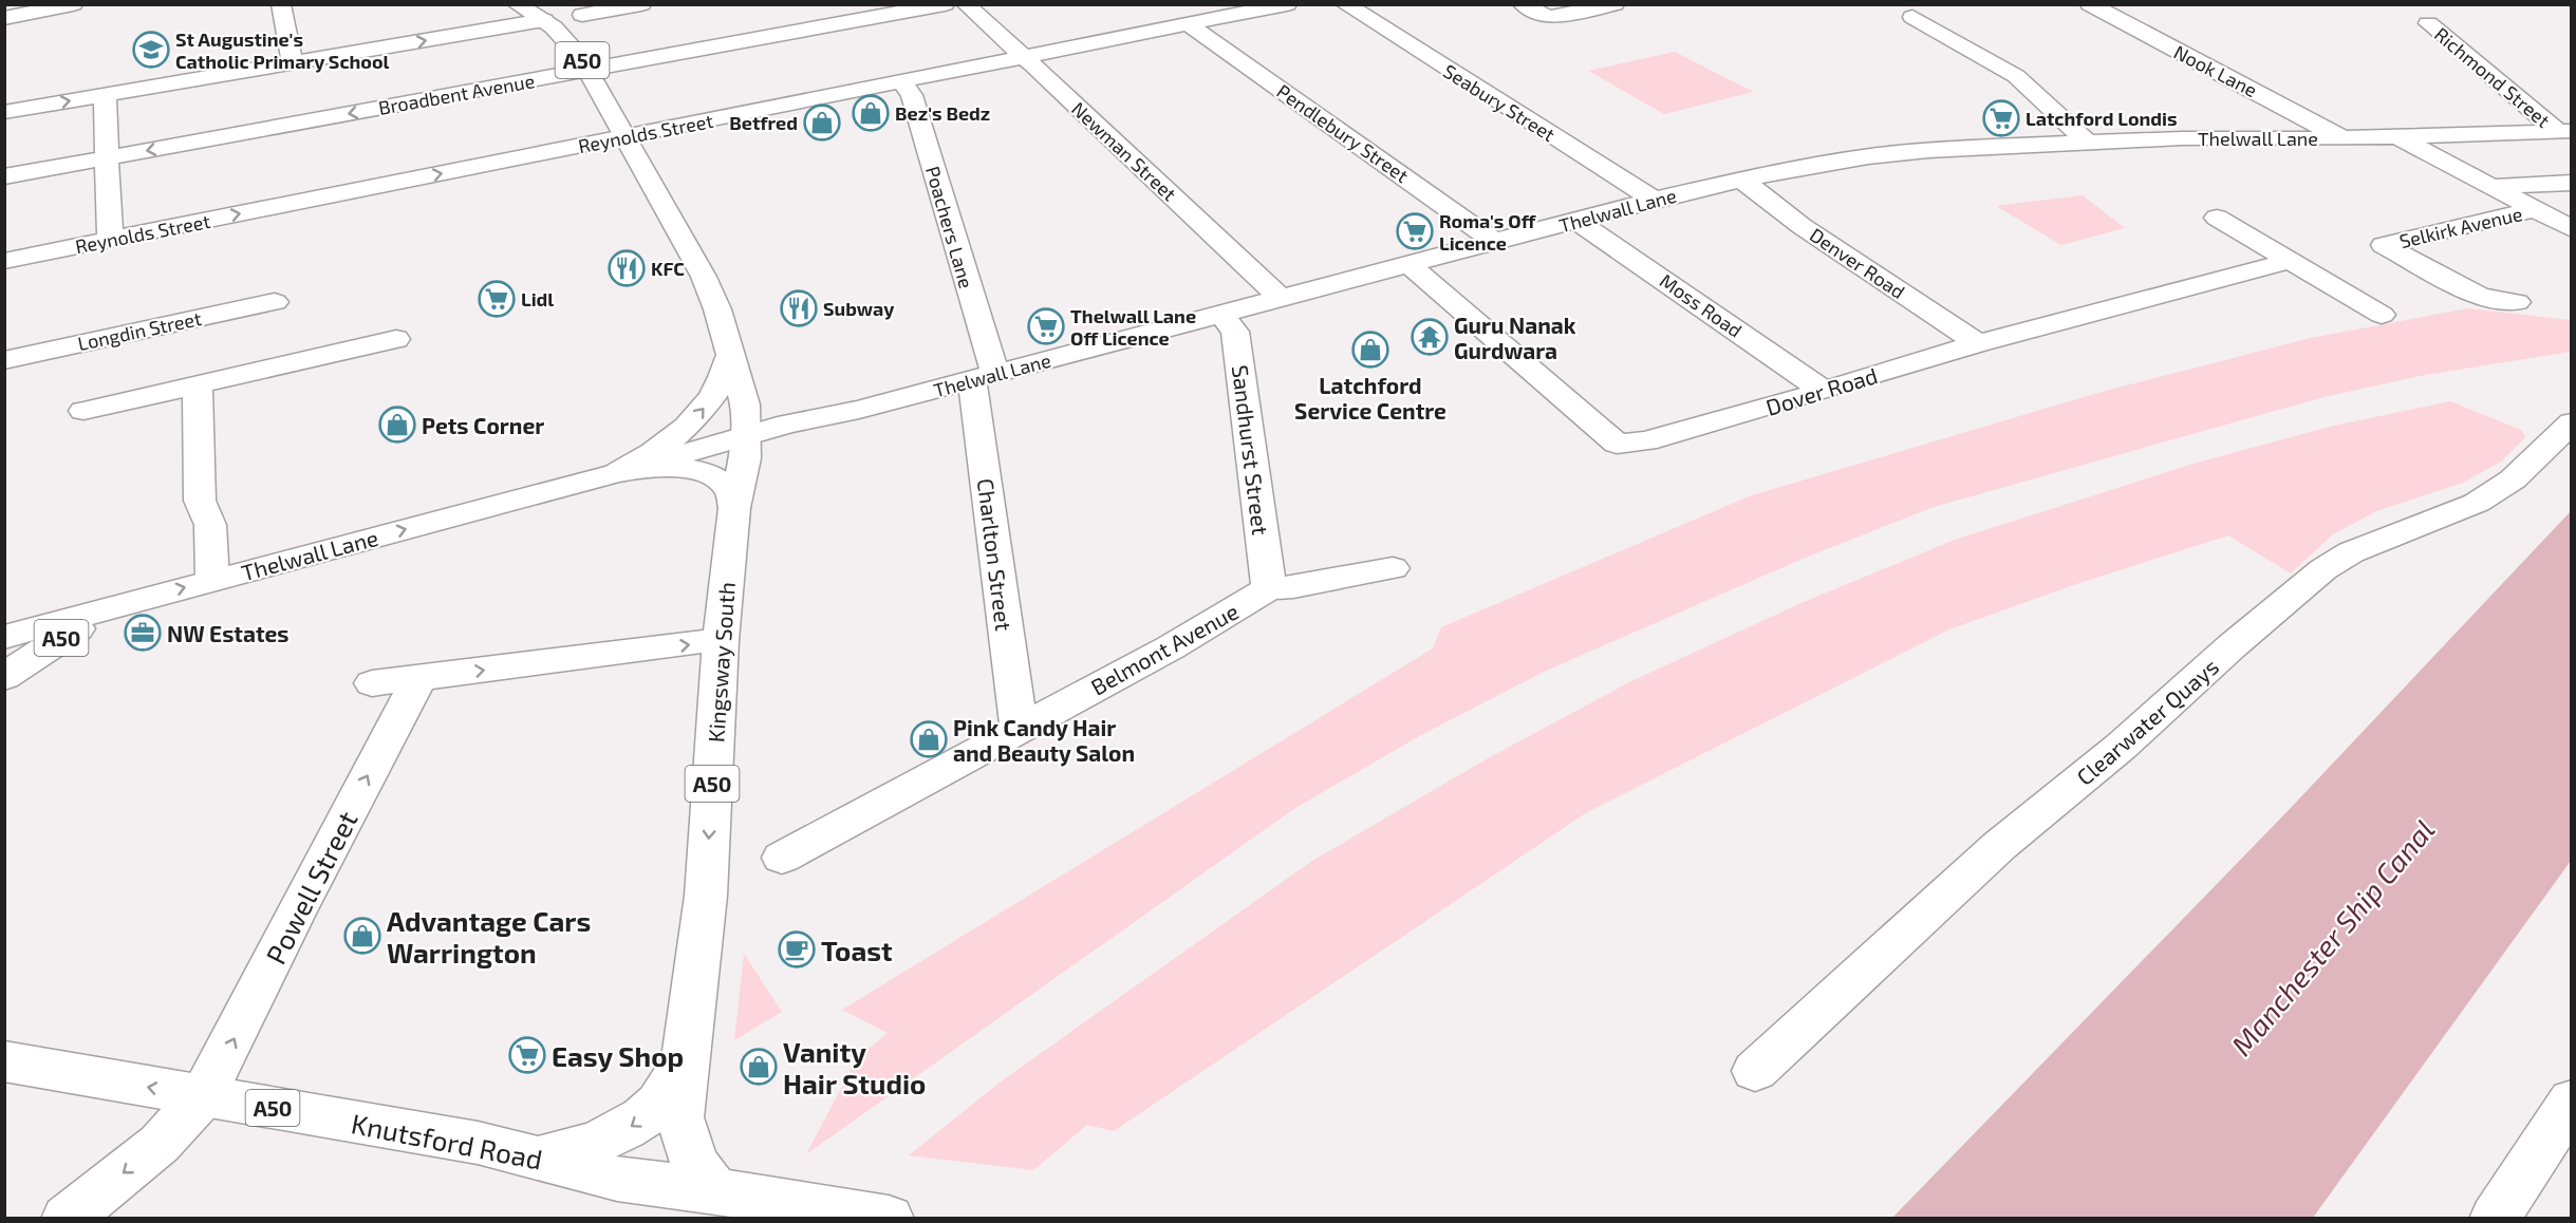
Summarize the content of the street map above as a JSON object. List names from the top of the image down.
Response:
{
  "streets": {
    "main road": [
      "A50",
      "Nook Lane",
      "Richmond Street",
      "Broadbent Avenue",
      "Seabury Street",
      "Reynolds Street",
      "Pendlebury Street",
      "Thelwall Lane",
      "Newman Street",
      "Poachers Lane",
      "Selkirk Avenue",
      "Denver Road",
      "Moss Road",
      "Longdin Street",
      "Dover Road",
      "Sandhurst Street",
      "Charlton Street",
      "Belmont Avenue",
      "Kingsway South",
      "Clearwater Quays",
      "Powell Street",
      "Knutsford Road"
    ]
  },
  "crossings": [
    ["A50", "Thelwall Lane"],
    ["A50", "Kingsway South"],
    ["A50", "Knutsford Road"],
    ["Nook Lane", "Thelwall Lane"],
    ["Richmond Street", "Thelwall Lane"],
    ["Broadbent Avenue", "Kingsway South"],
    ["Seabury Street", "Thelwall Lane"],
    ["Reynolds Street", "Pendlebury Street"],
    ["Reynolds Street", "Newman Street"],
    ["Reynolds Street", "Poachers Lane"],
    ["Reynolds Street", "Kingsway South"],
    ["Pendlebury Street", "Thelwall Lane"],
    ["Thelwall Lane", "Newman Street"],
    ["Thelwall Lane", "Poachers Lane"],
    ["Thelwall Lane", "Denver Road"],
    ["Thelwall Lane", "Moss Road"],
    ["Thelwall Lane", "Dover Road"],
    ["Thelwall Lane", "Sandhurst Street"],
    ["Thelwall Lane", "Charlton Street"],
    ["Thelwall Lane", "Kingsway South"],
    ["Poachers Lane", "Charlton Street"],
    ["Denver Road", "Dover Road"],
    ["Moss Road", "Dover Road"],
    ["Sandhurst Street", "Belmont Avenue"],
    ["Charlton Street", "Belmont Avenue"],
    ["Kingsway South", "Knutsford Road"],
    ["Powell Street", "Knutsford Road"]
  ],
  "water": ["Manchester Ship Canal"],
  "places": {
    "school or university": ["St Augustine's Catholic Primary School"],
    "shop": [
      "Bez's Bedz",
      "Betfred",
      "Latchford Service Centre",
      "Pets Corner",
      "Pink Candy Hair and Beauty Salon",
      "Advantage Cars Warrington",
      "Vanity Hair Studio"
    ],
    "supermarket": [
      "Latchford Londis",
      "Roma's Off Licence",
      "Lidl",
      "Thelwall Lane Off Licence",
      "Easy Shop"
    ],
    "restaurant": ["KFC", "Subway"],
    "temple": ["Guru Nanak Gurdwara"],
    "office": ["NW Estates"],
    "cafe": ["Toast"]
  }
}
